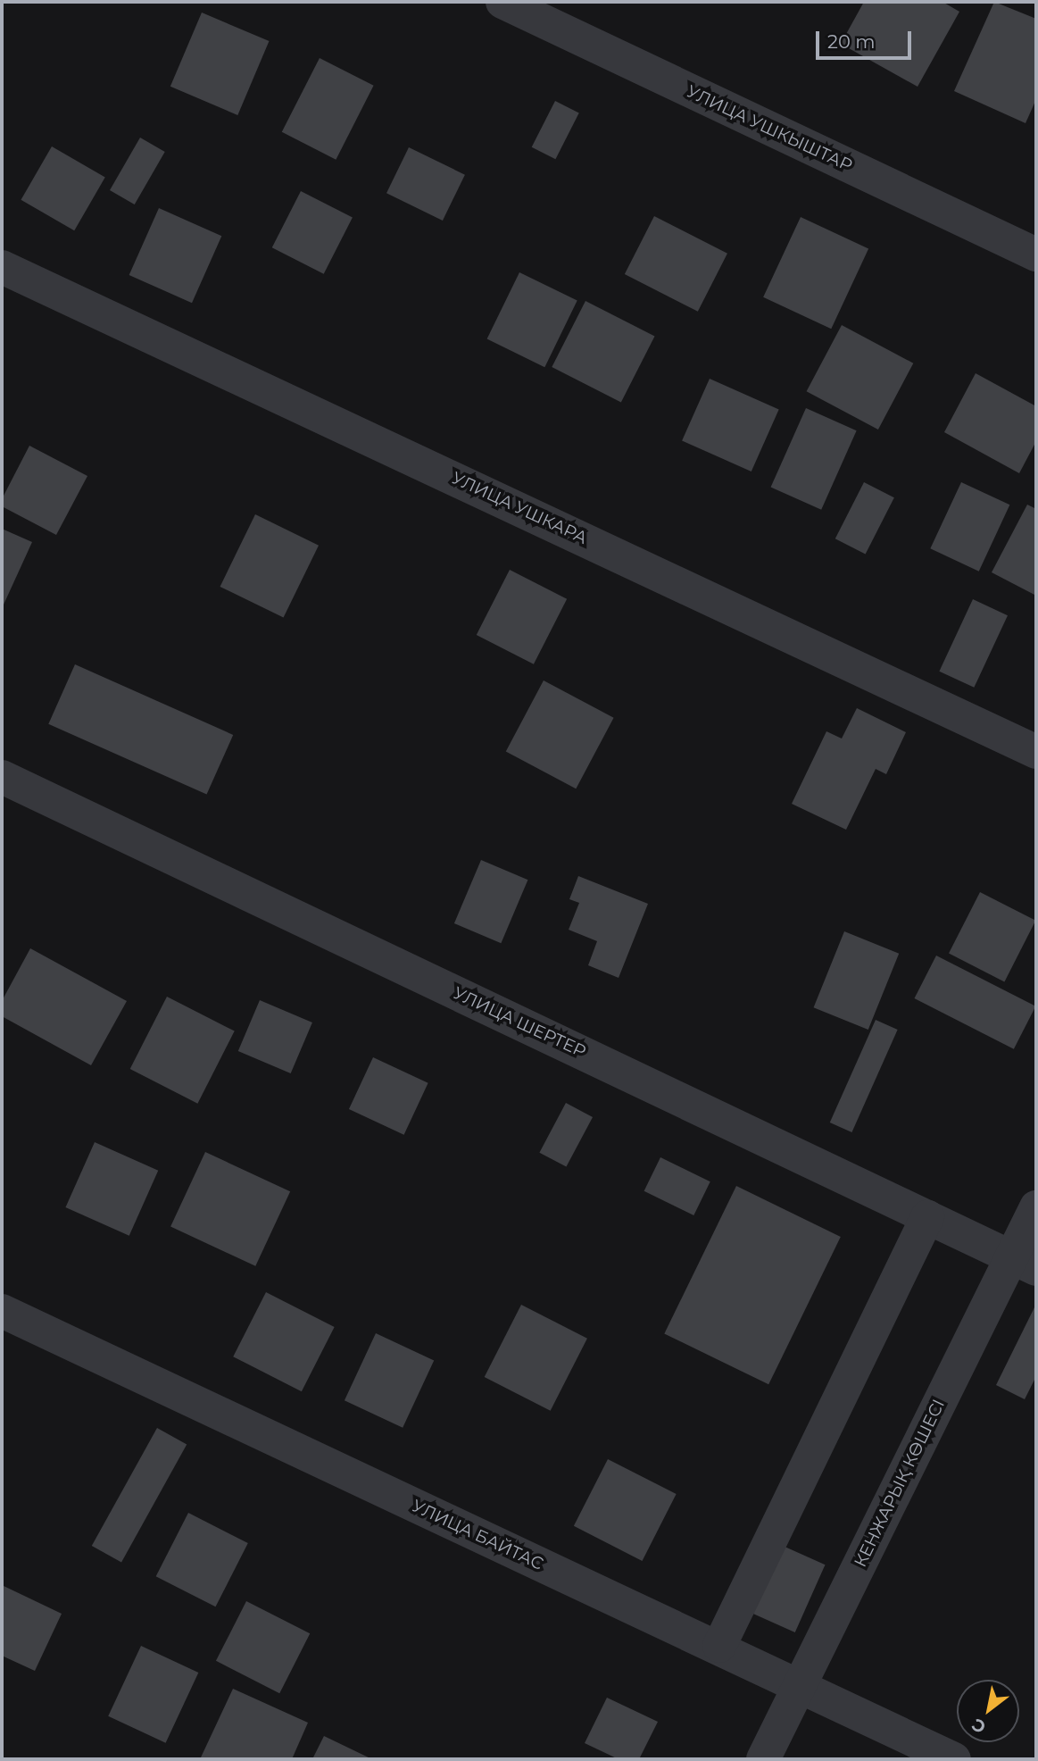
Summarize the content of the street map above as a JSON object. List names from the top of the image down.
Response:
{
  "streets": {
    "street": [
      "УЛИЦА УШКЫШТАР",
      "УЛИЦА УШКАРА",
      "УЛИЦА ШЕРТЕР",
      "КЕНЖАРЫҚ КӨШЕСІ",
      "УЛИЦА БАЙТАС"
    ]
  },
  "crossings": [
    ["УЛИЦА ШЕРТЕР", "КЕНЖАРЫҚ КӨШЕСІ"],
    ["КЕНЖАРЫҚ КӨШЕСІ", "УЛИЦА БАЙТАС"]
  ],
  "scale_bar": "20 m",
  "north": "bottom left"
}
